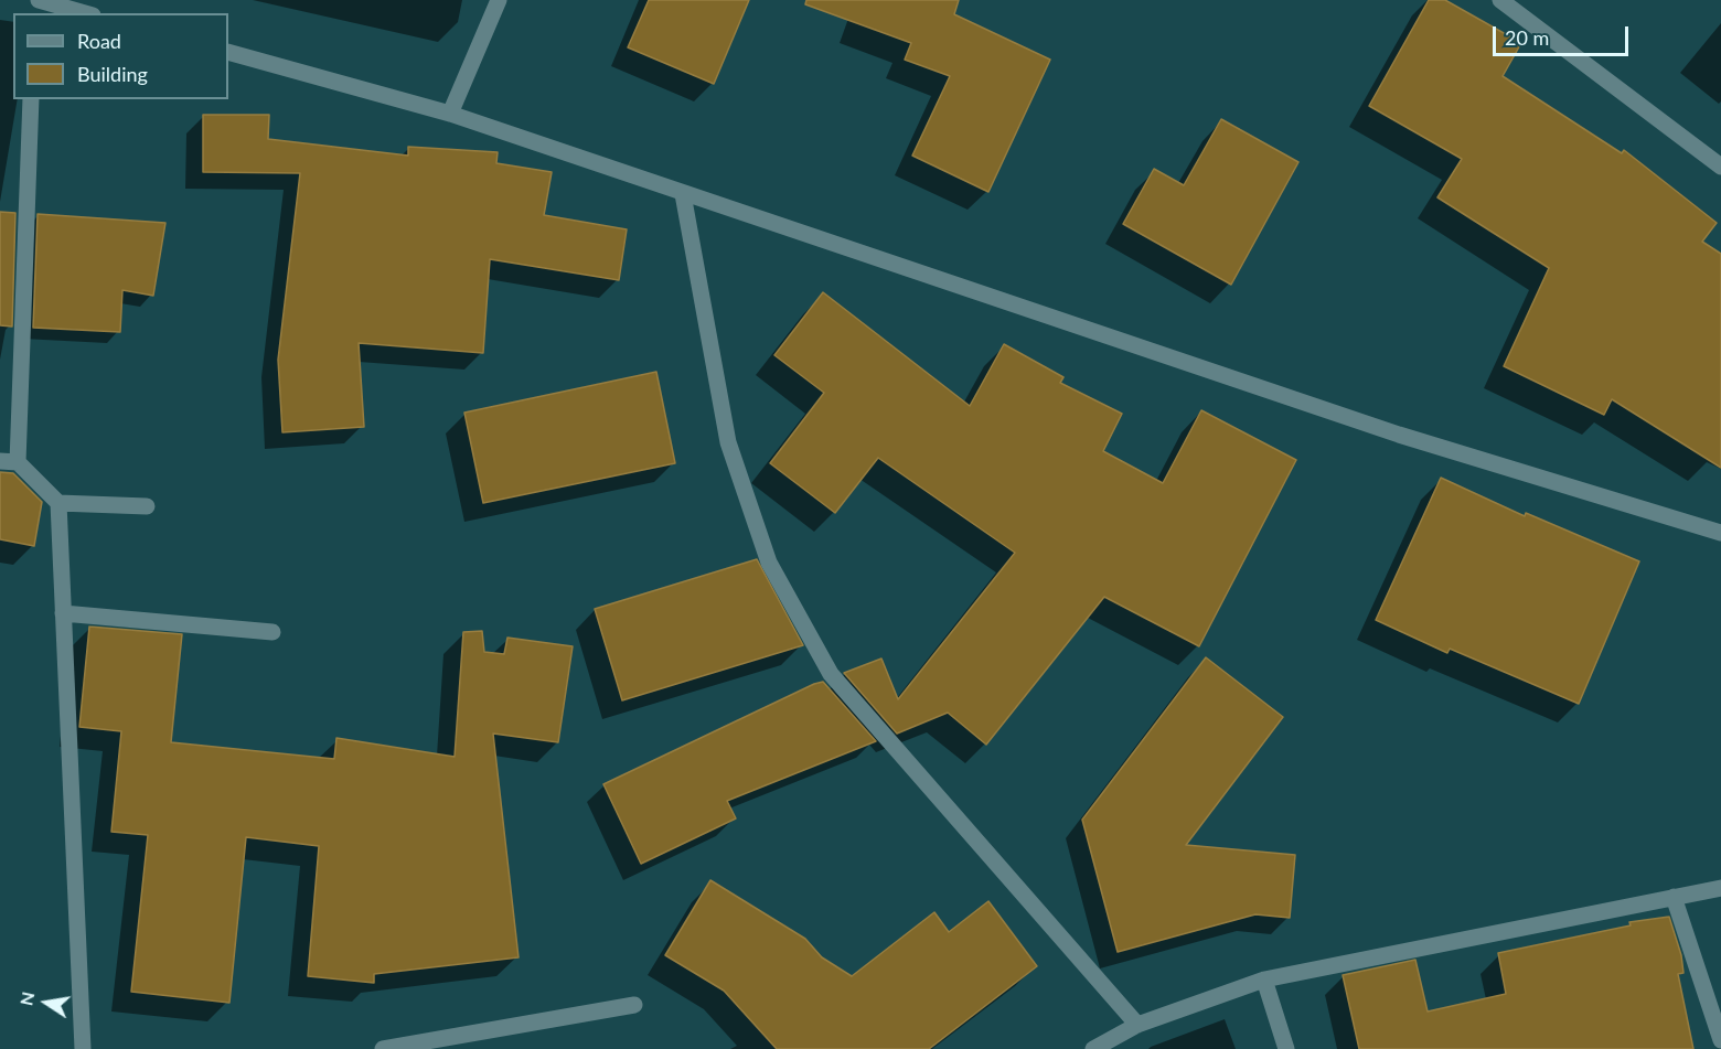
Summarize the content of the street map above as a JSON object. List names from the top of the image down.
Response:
{
  "legend": ["Road", "Building"],
  "scale_bar": "20 m",
  "north": "left"
}
